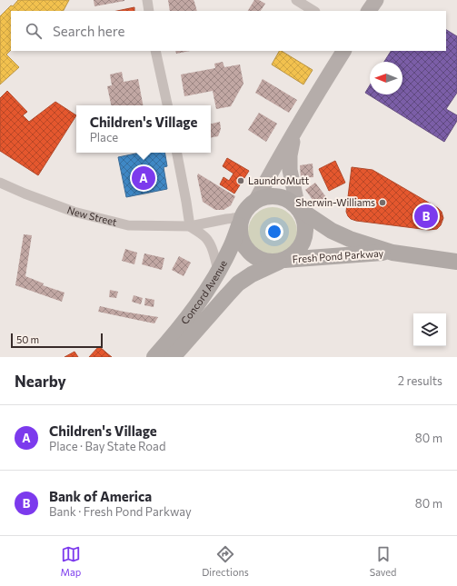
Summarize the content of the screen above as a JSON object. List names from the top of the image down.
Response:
{
  "streets": {
    "highway": ["Fresh Pond Parkway", "Concord Avenue"],
    "street": ["New Street"]
  },
  "crossings": [
    ["New Street", "Fresh Pond Parkway"],
    ["New Street", "Concord Avenue"],
    ["Fresh Pond Parkway", "Concord Avenue"]
  ],
  "places": ["LaundroMutt", "Sherwin-Williams"],
  "scale_bar": "50 m",
  "north": "left",
  "page": {
    "search": "Search here",
    "popup": ["Children's Village", "Place"],
    "pins": ["A", "B"],
    "scale": "50 m",
    "heading": ["Nearby", "2 results"],
    "list": [
      {
        "mark": "A",
        "name": "Children's Village",
        "note": "Place · Bay State Road",
        "value": "80 m"
      },
      {
        "mark": "B",
        "name": "Bank of America",
        "note": "Bank · Fresh Pond Parkway",
        "value": "80 m"
      }
    ],
    "nav": ["Map", "Directions", "Saved"]
  }
}
